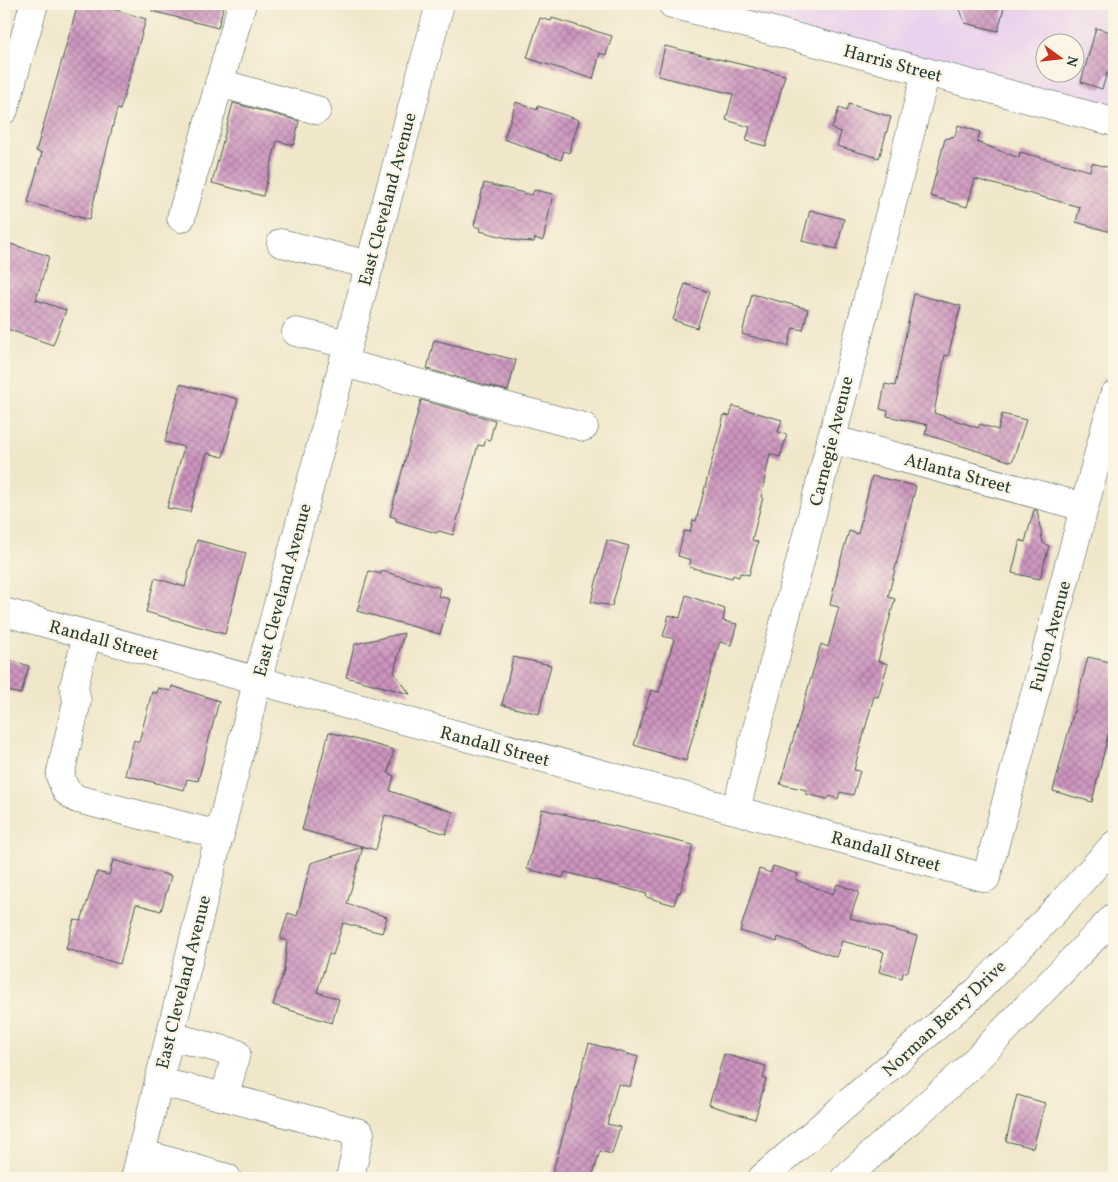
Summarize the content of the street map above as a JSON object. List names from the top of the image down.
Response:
{
  "streets": {
    "street": [
      "Harris Street",
      "East Cleveland Avenue",
      "Carnegie Avenue",
      "Atlanta Street",
      "Fulton Avenue",
      "Randall Street",
      "Norman Berry Drive"
    ]
  },
  "crossings": [
    ["Harris Street", "Carnegie Avenue"],
    ["East Cleveland Avenue", "Randall Street"],
    ["Carnegie Avenue", "Atlanta Street"],
    ["Carnegie Avenue", "Randall Street"],
    ["Atlanta Street", "Fulton Avenue"],
    ["Fulton Avenue", "Randall Street"]
  ],
  "north": "right"
}
